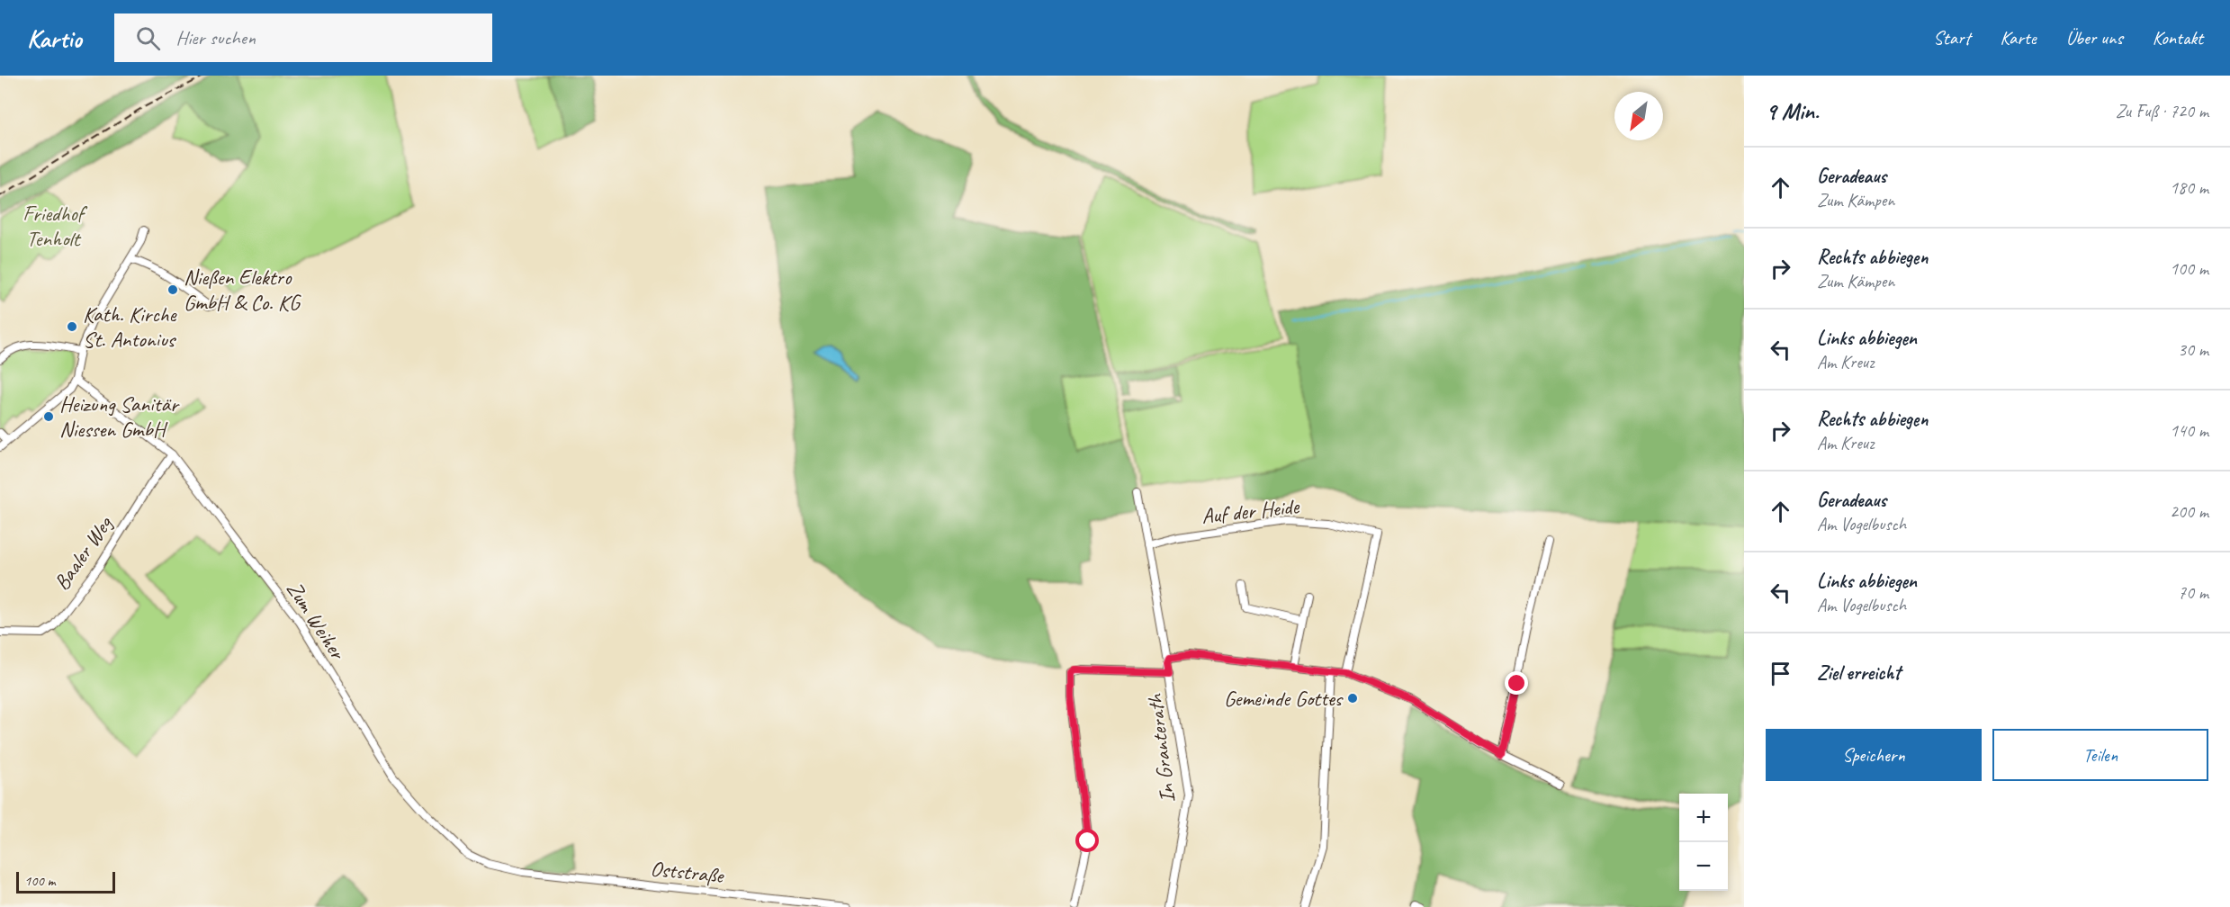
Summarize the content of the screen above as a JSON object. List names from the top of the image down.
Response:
{
  "streets": {
    "street": [
      "Auf der Heide",
      "Baaler Weg",
      "Zum Weiher",
      "In Granterath",
      "Oststraße"
    ]
  },
  "crossings": [
    ["Auf der Heide", "In Granterath"],
    ["Baaler Weg", "Zum Weiher"],
    ["Zum Weiher", "Oststraße"]
  ],
  "parks": ["Friedhof Tenholt"],
  "places": [
    "Nießen Elektro GmbH & Co. KG",
    "Kath. Kirche St. Antonius",
    "Heizung Sanitär Niessen GmbH",
    "Gemeinde Gottes"
  ],
  "scale_bar": "100 m",
  "north": "bottom left",
  "page": {
    "header": "Kartio",
    "search": "Hier suchen",
    "nav": [
      "Start",
      "Karte",
      "Über uns",
      "Kontakt"
    ],
    "heading": ["9 Min.", "Zu Fuß · 720 m"],
    "list": [
      ["Geradeaus", "Zum Kämpen", "180 m"],
      ["Rechts abbiegen", "Zum Kämpen", "100 m"],
      ["Links abbiegen", "Am Kreuz", "30 m"],
      ["Rechts abbiegen", "Am Kreuz", "140 m"],
      ["Geradeaus", "Am Vogelbusch", "200 m"],
      ["Links abbiegen", "Am Vogelbusch", "70 m"],
      "Ziel erreicht"
    ],
    "buttons": ["Speichern", "Teilen"],
    "map_buttons": ["+", "−"],
    "scale": "100 m"
  }
}
